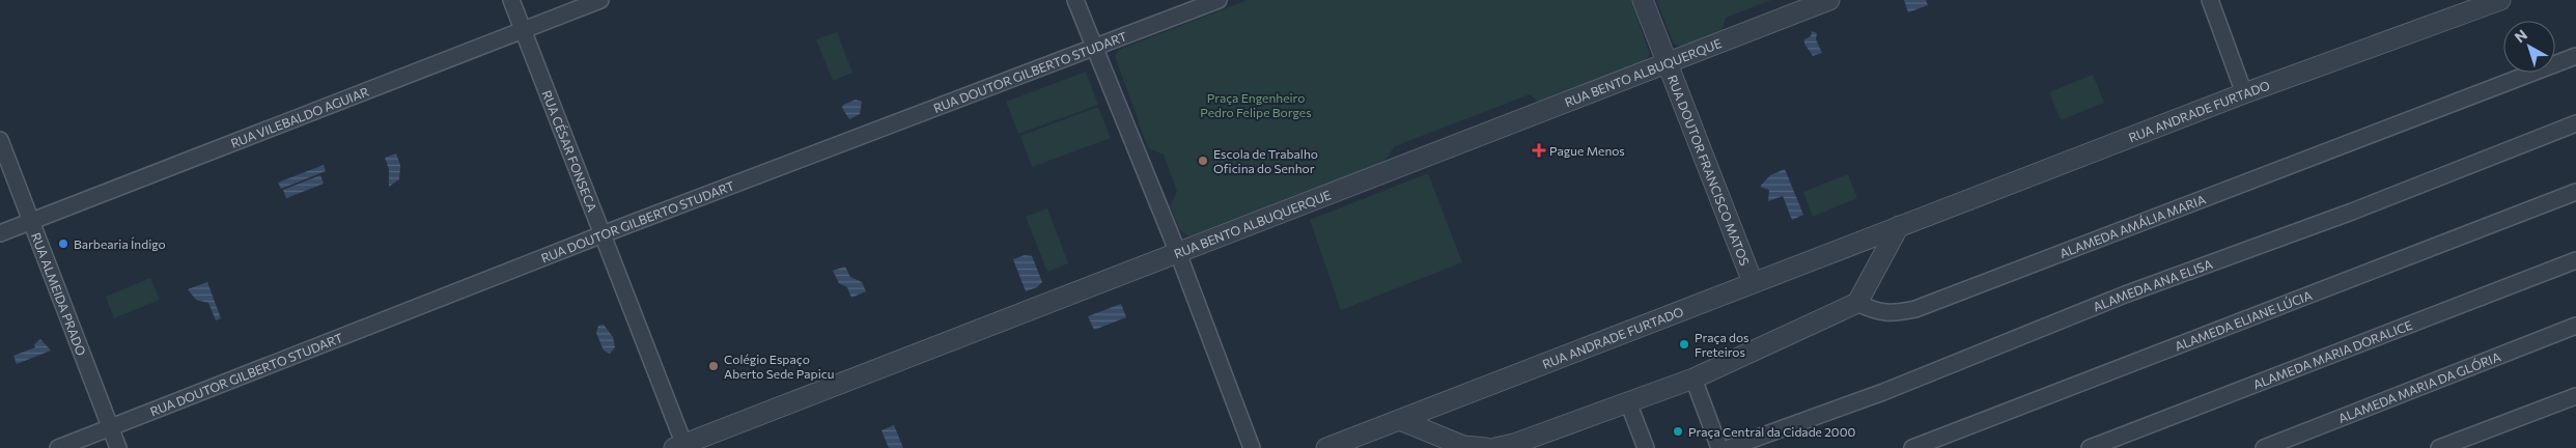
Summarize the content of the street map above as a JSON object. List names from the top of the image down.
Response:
{
  "streets": {
    "street": [
      "RUA BENTO ALBUQUERQUE",
      "RUA DOUTOR GILBERTO STUDART",
      "RUA ANDRADE FURTADO",
      "RUA VILEBALDO AGUIAR",
      "RUA CÉSAR FONSECA",
      "RUA DOUTOR FRANCISCO MATOS",
      "ALAMEDA AMÁLIA MARIA",
      "ALAMEDA ANA ELISA",
      "RUA ALMEIDA PRADO",
      "ALAMEDA ELIANE LÚCIA",
      "ALAMEDA MARIA DORALICE",
      "ALAMEDA MARIA DA GLÓRIA"
    ]
  },
  "crossings": [
    ["RUA BENTO ALBUQUERQUE", "RUA CÉSAR FONSECA"],
    ["RUA BENTO ALBUQUERQUE", "RUA DOUTOR FRANCISCO MATOS"],
    ["RUA DOUTOR GILBERTO STUDART", "RUA CÉSAR FONSECA"],
    ["RUA DOUTOR GILBERTO STUDART", "RUA ALMEIDA PRADO"],
    ["RUA ANDRADE FURTADO", "RUA DOUTOR FRANCISCO MATOS"],
    ["RUA VILEBALDO AGUIAR", "RUA CÉSAR FONSECA"],
    ["RUA VILEBALDO AGUIAR", "RUA ALMEIDA PRADO"]
  ],
  "parks": ["Praça Engenheiro Pedro Felipe Borges"],
  "places": {
    "health": ["Pague Menos"],
    "other": [
      "Escola de Trabalho Oficina do Senhor",
      "Barbearia Índigo",
      "Praça dos Freteiros",
      "Colégio Espaço Aberto Sede Papicu",
      "Praça Central da Cidade 2000"
    ]
  },
  "north": "top left"
}
